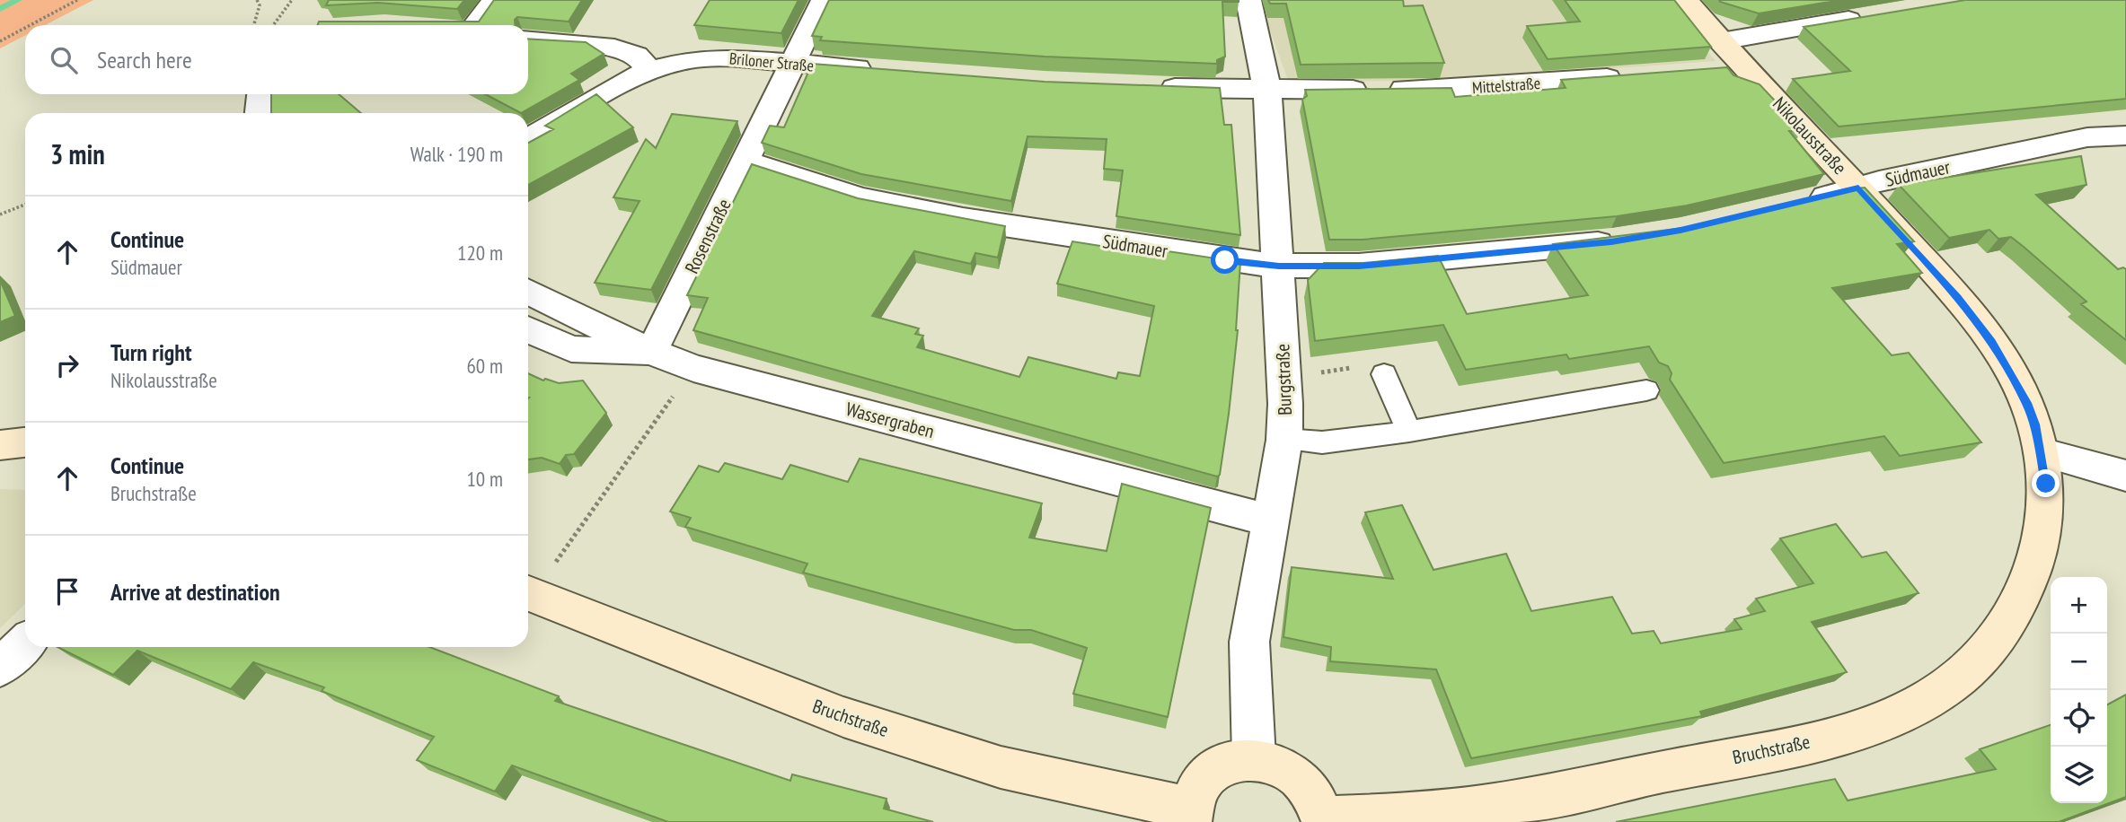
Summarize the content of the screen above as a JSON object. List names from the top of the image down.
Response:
{
  "streets": {
    "main road": ["Nikolausstraße", "Bruchstraße"],
    "street": [
      "Briloner Straße",
      "Mittelstraße",
      "Südmauer",
      "Rosenstraße",
      "Burgstraße",
      "Wassergraben"
    ]
  },
  "crossings": [
    ["Briloner Straße", "Rosenstraße"],
    ["Mittelstraße", "Burgstraße"],
    ["Nikolausstraße", "Südmauer"],
    ["Nikolausstraße", "Bruchstraße"],
    ["Südmauer", "Rosenstraße"],
    ["Südmauer", "Burgstraße"],
    ["Rosenstraße", "Wassergraben"],
    ["Burgstraße", "Wassergraben"]
  ],
  "page": {
    "search": "Search here",
    "heading": ["3 min", "Walk · 190 m"],
    "list": [
      ["Continue", "Südmauer", "120 m"],
      ["Turn right", "Nikolausstraße", "60 m"],
      ["Continue", "Bruchstraße", "10 m"],
      "Arrive at destination"
    ],
    "map_buttons": ["+", "−"]
  }
}
